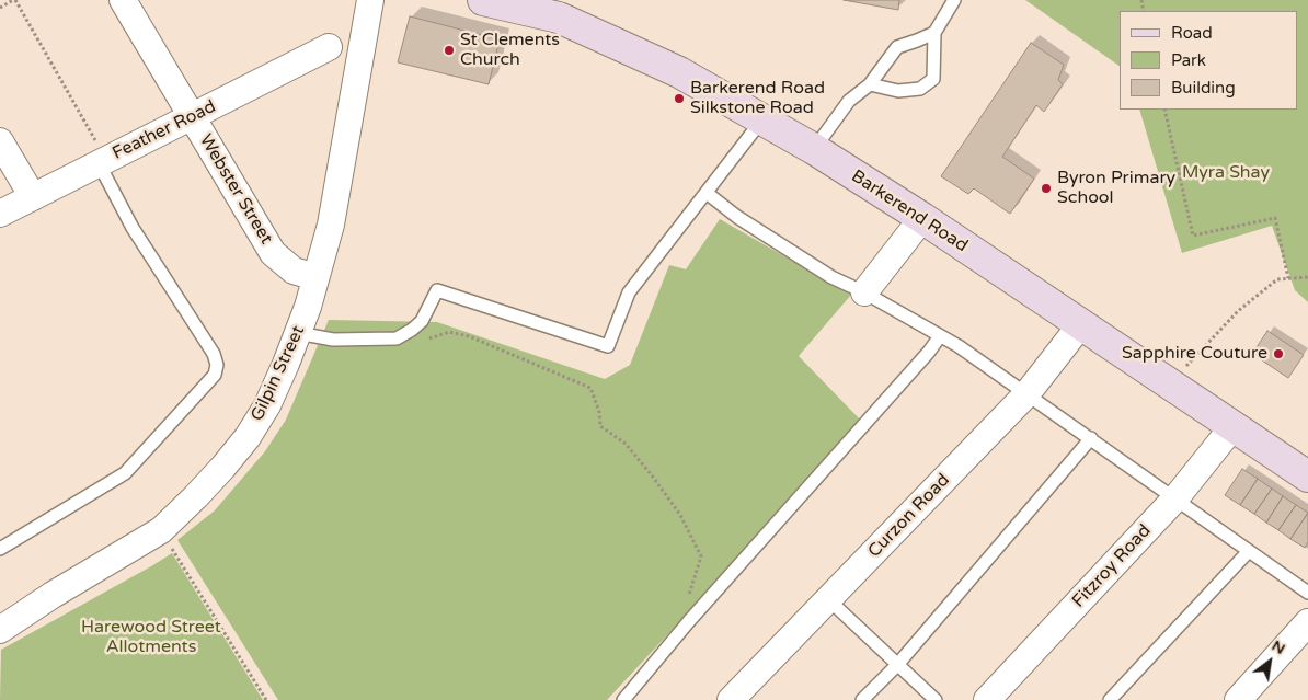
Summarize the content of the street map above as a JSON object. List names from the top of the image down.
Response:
{
  "streets": {
    "main road": ["Barkerend Road"],
    "street": [
      "Feather Road",
      "Webster Street",
      "Gilpin Street",
      "Curzon Road",
      "Fitzroy Road"
    ]
  },
  "crossings": [
    ["Feather Road", "Webster Street"],
    ["Webster Street", "Gilpin Street"],
    ["Barkerend Road", "Curzon Road"],
    ["Barkerend Road", "Fitzroy Road"]
  ],
  "parks": ["Myra Shay", "Harewood Street Allotments"],
  "places": [
    "St Clements Church",
    "Barkerend Road Silkstone Road",
    "Byron Primary School",
    "Sapphire Couture"
  ],
  "legend": ["Road", "Park", "Building"],
  "north": "top right"
}
